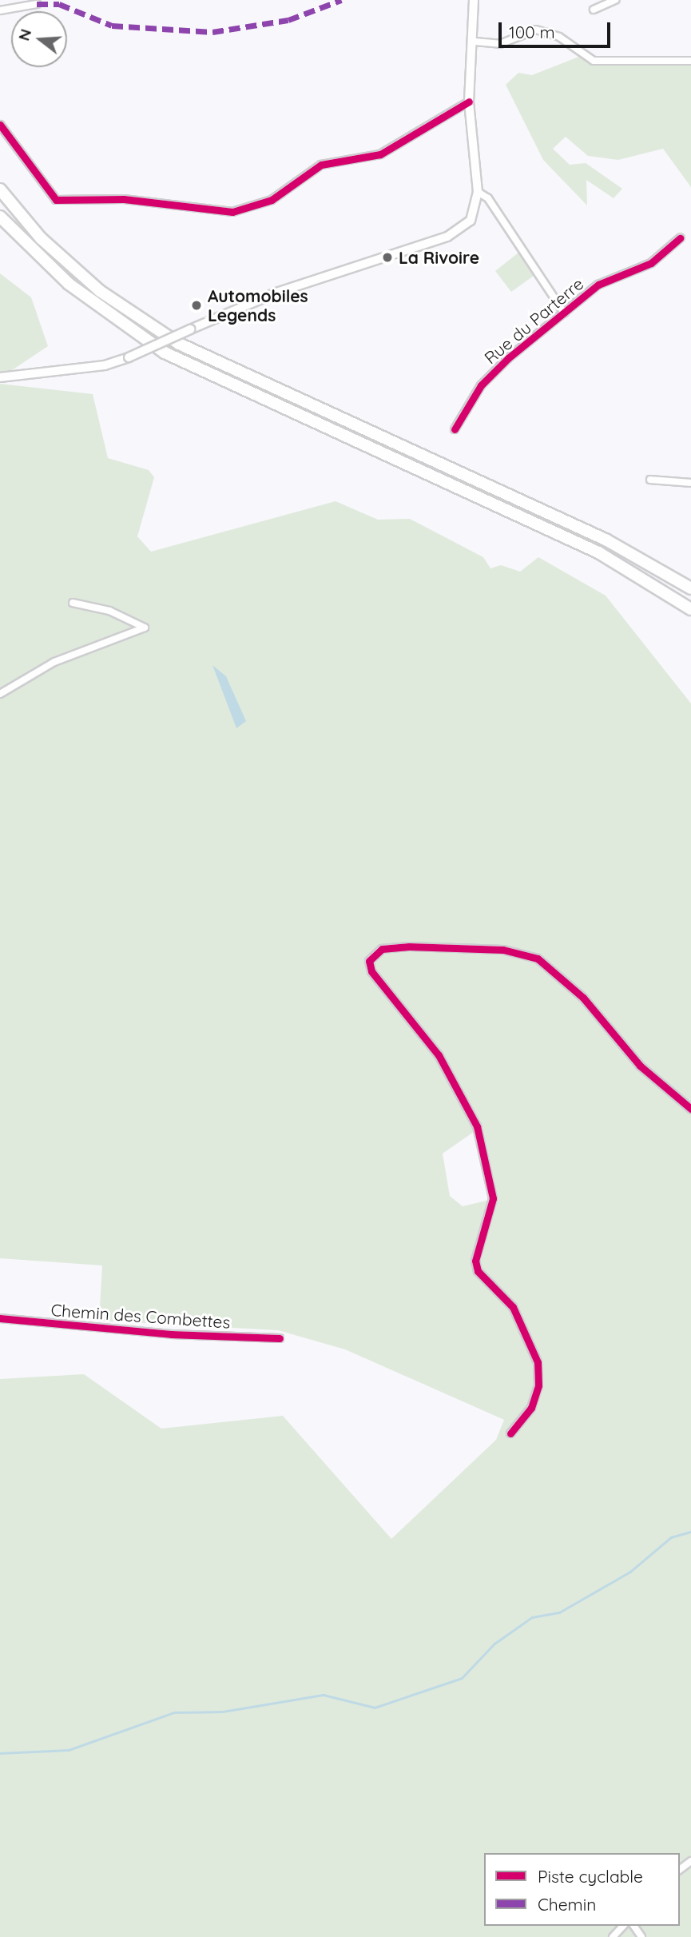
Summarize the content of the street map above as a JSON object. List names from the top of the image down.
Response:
{
  "streets": {
    "street": ["Rue du Parterre", "Chemin des Combettes"]
  },
  "places": ["La Rivoire", "Automobiles Legends"],
  "legend": ["Piste cyclable", "Chemin"],
  "scale_bar": "100 m",
  "north": "left"
}
